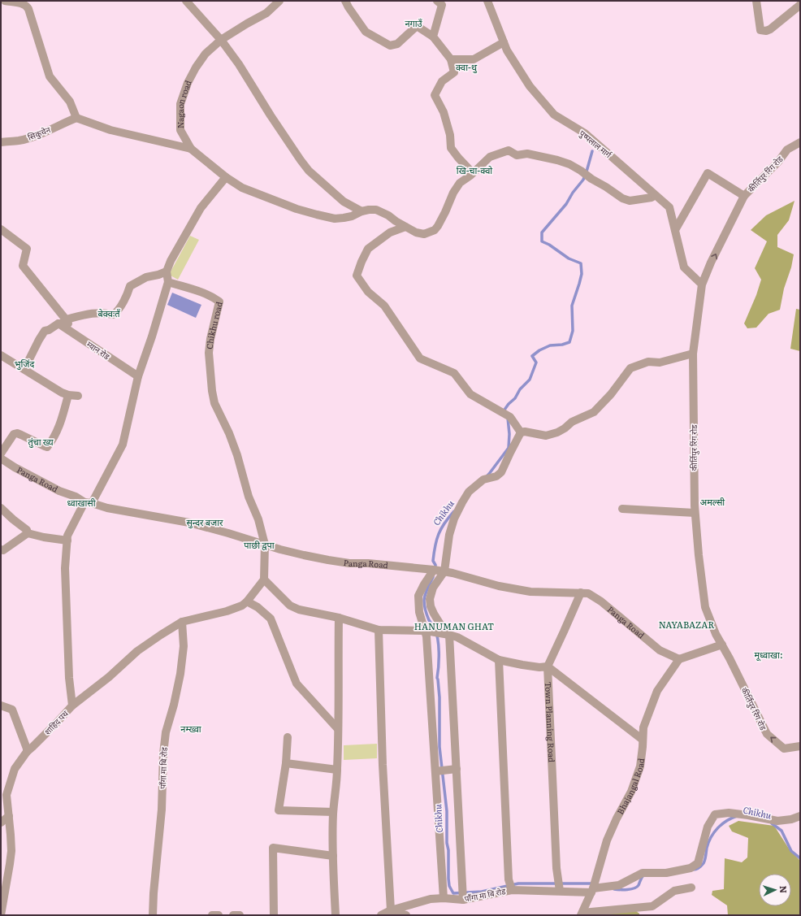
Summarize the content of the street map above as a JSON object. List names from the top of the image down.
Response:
{
  "streets": {
    "street": [
      "Nagaon road",
      "सिकुचेन",
      "पुष्पलाल मार्ग",
      "कीर्तिपुर रिंग रोड",
      "Chikhu road",
      "म्यान रोड",
      "Panga Road",
      "शाहिद पथ",
      "Town Planning Road",
      "पाँगा मा बि रोड",
      "Bhajangal Road"
    ]
  },
  "crossings": [
    ["पुष्पलाल मार्ग", "कीर्तिपुर रिंग रोड"],
    ["Chikhu road", "Panga Road"],
    ["Chikhu road", "शाहिद पथ"],
    ["म्यान रोड", "शाहिद पथ"],
    ["Panga Road", "शाहिद पथ"],
    ["Panga Road", "Bhajangal Road"],
    ["Town Planning Road", "पाँगा मा बि रोड"],
    ["पाँगा मा बि रोड", "Bhajangal Road"]
  ],
  "districts": [
    "नगाउँ",
    "क्वा-थु",
    "खि-चा-क्वो",
    "बेक्वःतँ",
    "भुजिंद",
    "तुंचा ख्य",
    "अमल्सी",
    "ध्वाखासी",
    "सुन्दर बजार",
    "पाछी द्वपा",
    "NAYABAZAR",
    "HANUMAN GHAT",
    "मूध्वाखा:",
    "नम्ख्वा"
  ],
  "water": ["Chikhu"],
  "north": "right"
}
